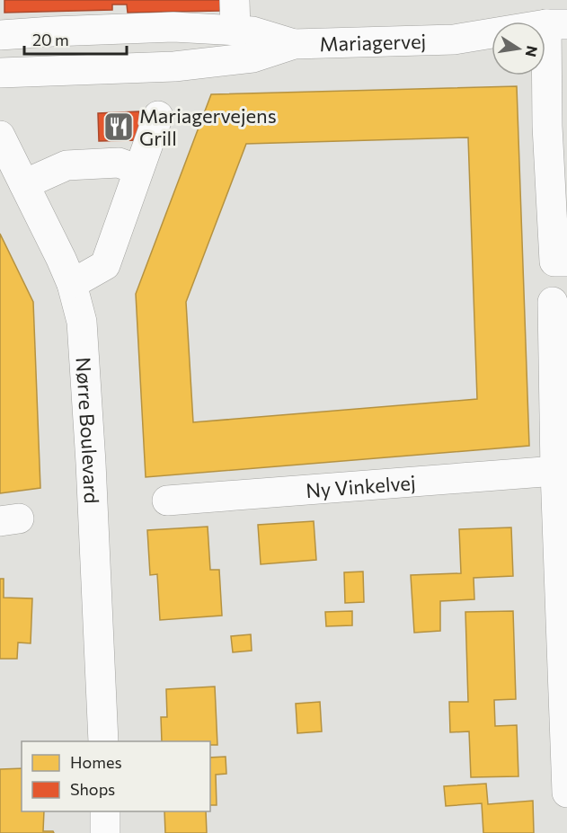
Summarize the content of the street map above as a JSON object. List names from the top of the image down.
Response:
{
  "streets": {
    "street": ["Mariagervej", "Nørre Boulevard", "Ny Vinkelvej"]
  },
  "places": {
    "restaurant": ["Mariagervejens Grill"]
  },
  "legend": ["Homes", "Shops"],
  "scale_bar": "20 m",
  "north": "right"
}
